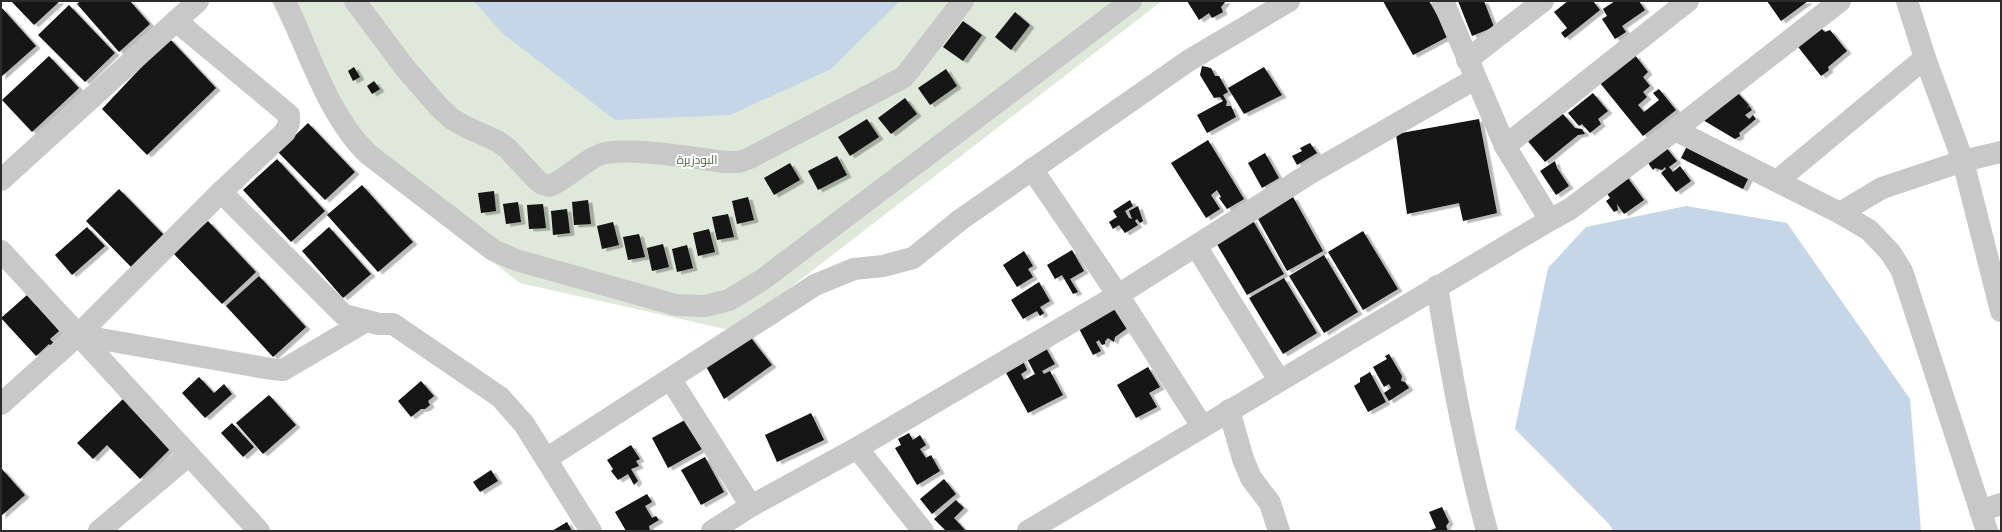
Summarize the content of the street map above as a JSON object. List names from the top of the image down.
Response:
{
  "parks": ["البودزيرة"]
}
